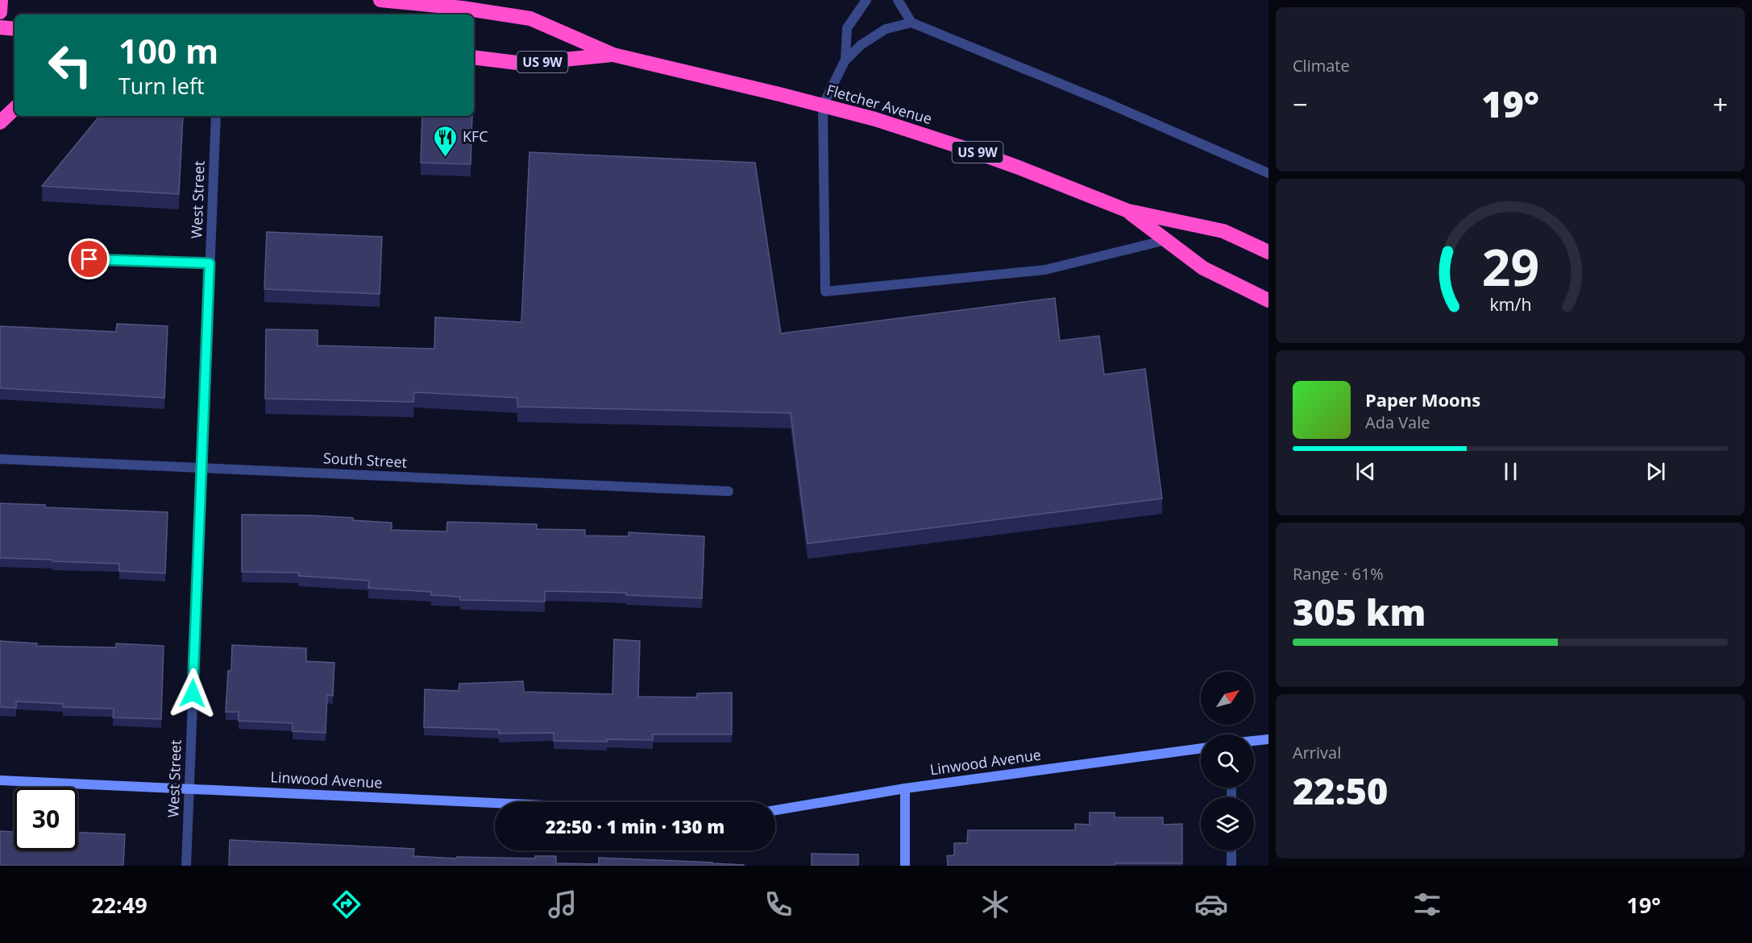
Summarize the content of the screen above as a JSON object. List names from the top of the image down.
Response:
{
  "streets": {
    "highway": ["US 9W", "Fletcher Avenue"],
    "street": ["West Street", "South Street", "Linwood Avenue"]
  },
  "crossings": [
    ["West Street", "South Street"],
    ["West Street", "Linwood Avenue"]
  ],
  "places": {
    "restaurant": ["KFC"]
  },
  "north": "top right",
  "page": {
    "tile": [
      "Climate",
      ["Range · 61%", "305 km"],
      ["Arrival", "22:50"]
    ],
    "turn": ["100 m", "Turn left"],
    "heat": ["−", "19°", "+"],
    "song": ["Paper Moons", "Ada Vale"],
    "limit": "30",
    "trip": "22:50 · 1 min · 130 m",
    "tabs": ["22:49", "19°"],
    "gauge": ["29", "km/h"]
  }
}
